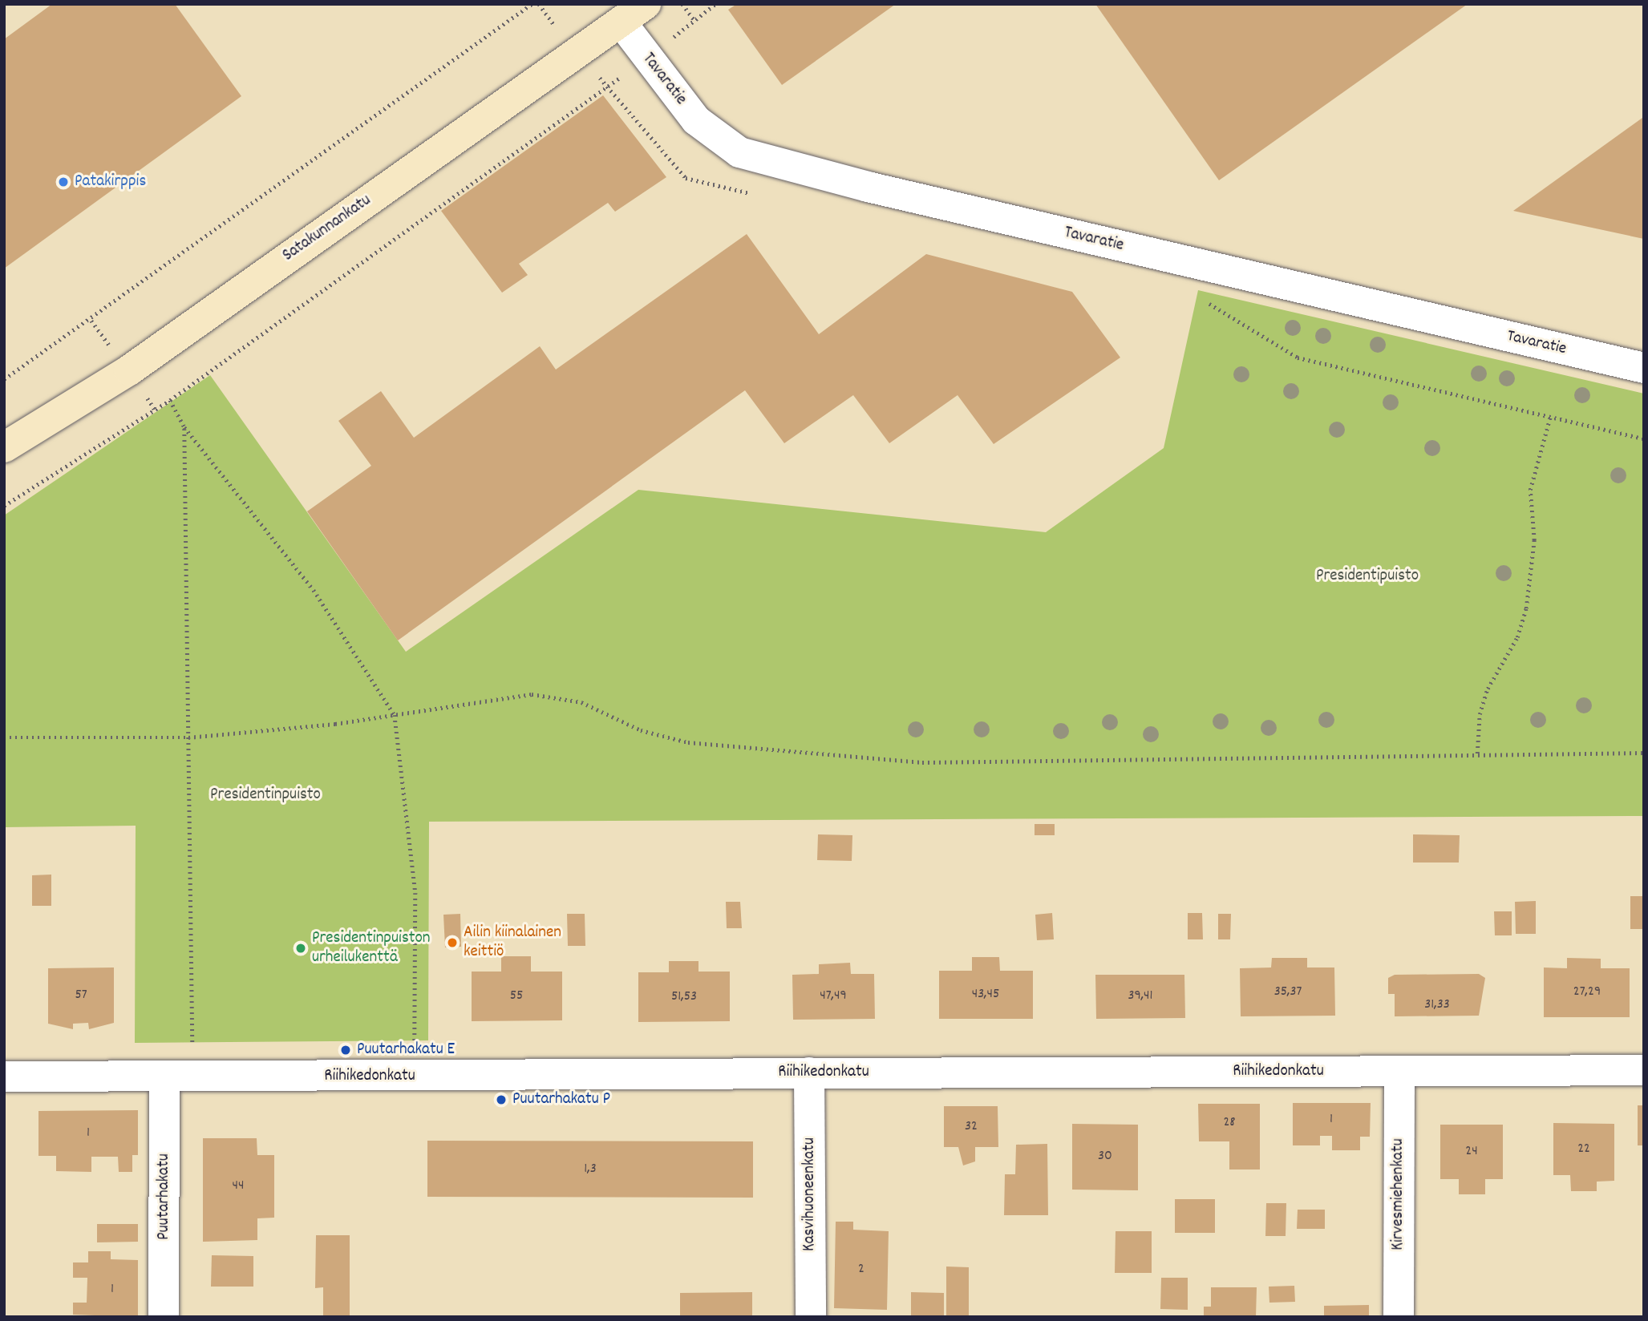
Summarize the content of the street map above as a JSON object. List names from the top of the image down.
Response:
{
  "streets": {
    "main road": ["Satakunnankatu"],
    "street": [
      "Tavaratie",
      "Riihikedonkatu",
      "Kasvihuoneenkatu",
      "Kirvesmiehenkatu",
      "Puutarhakatu"
    ]
  },
  "crossings": [
    ["Tavaratie", "Satakunnankatu"],
    ["Riihikedonkatu", "Kasvihuoneenkatu"],
    ["Riihikedonkatu", "Kirvesmiehenkatu"],
    ["Riihikedonkatu", "Puutarhakatu"]
  ],
  "parks": ["Presidentipuisto", "Presidentinpuisto"],
  "places": [
    "Patakirppis",
    "Ailin kiinalainen keittiö",
    "Presidentinpuiston urheilukenttä",
    "Puutarhakatu E",
    "Puutarhakatu P"
  ],
  "house_numbers": [
    "35,37",
    "27,29",
    "43,45",
    "57",
    "55",
    "47,49",
    "39,41",
    "51,53",
    "31,33",
    "1",
    "28",
    "32",
    "1",
    "22",
    "24",
    "30",
    "1,3",
    "44",
    "2",
    "1"
  ]
}
